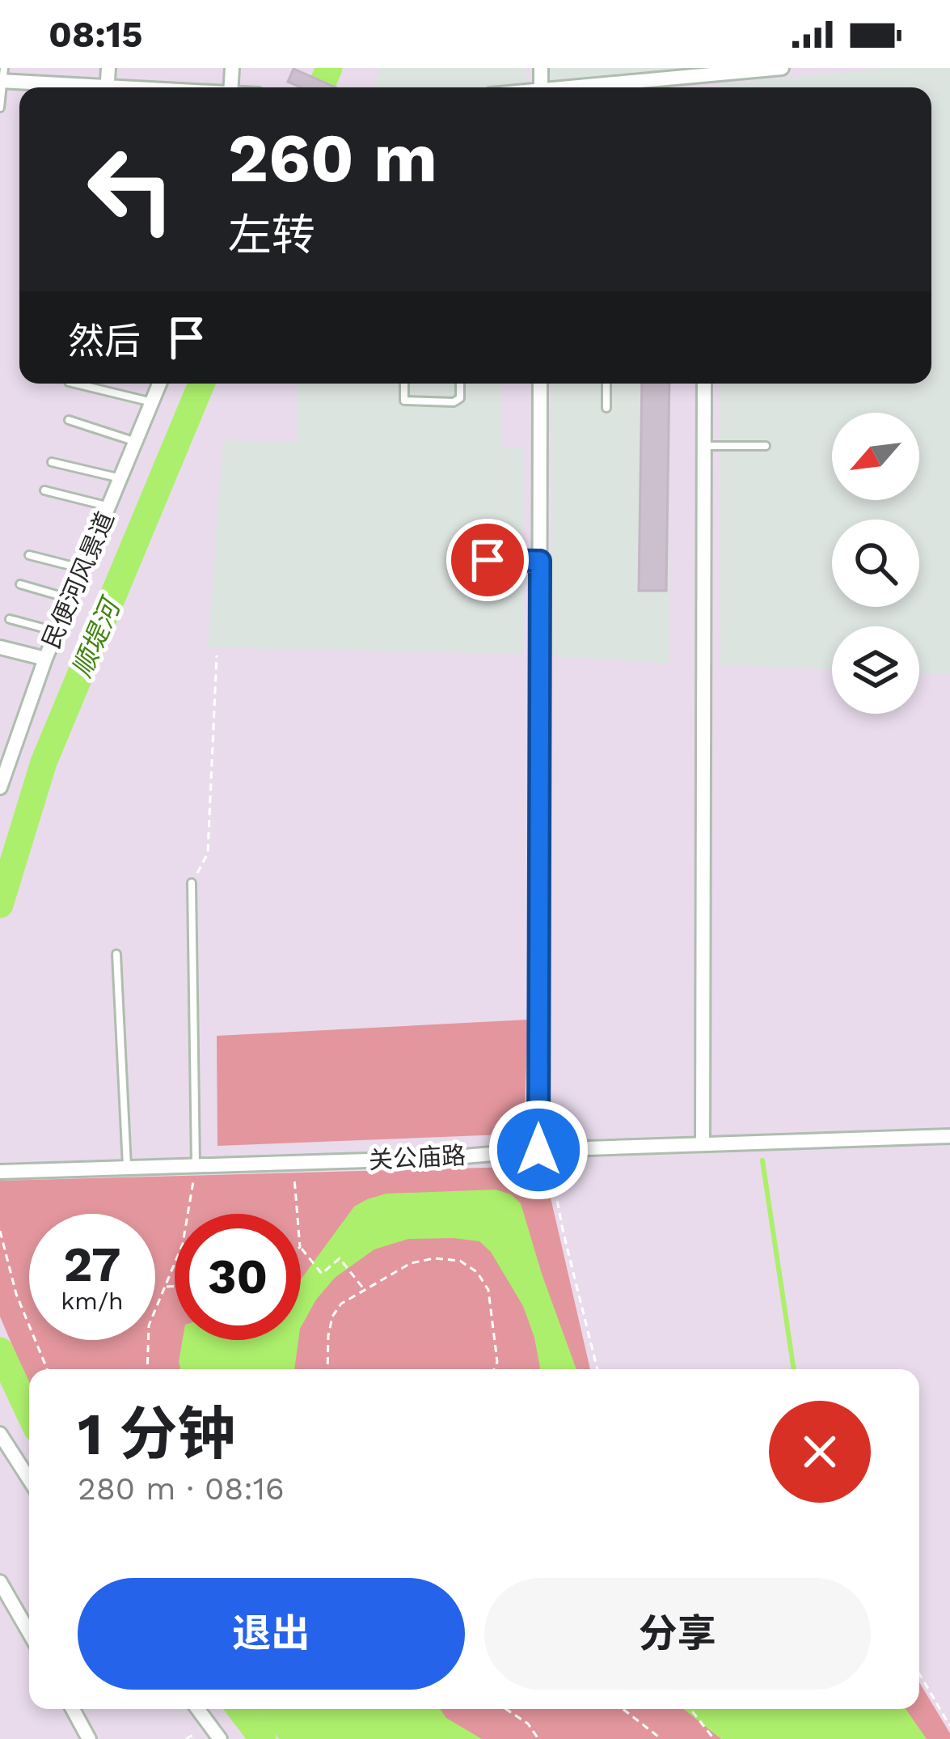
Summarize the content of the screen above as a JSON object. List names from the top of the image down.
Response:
{
  "streets": {
    "street": ["民便河风景道", "关公庙路"]
  },
  "water": ["顺堤河"],
  "north": "bottom left",
  "page": {
    "status": "08:15",
    "turn": ["260 m", "左转"],
    "then": "然后",
    "speed": "27 km/h",
    "limit": "30",
    "heading": ["1 分钟", "280 m · 08:16"],
    "buttons": ["退出", "分享"]
  }
}
